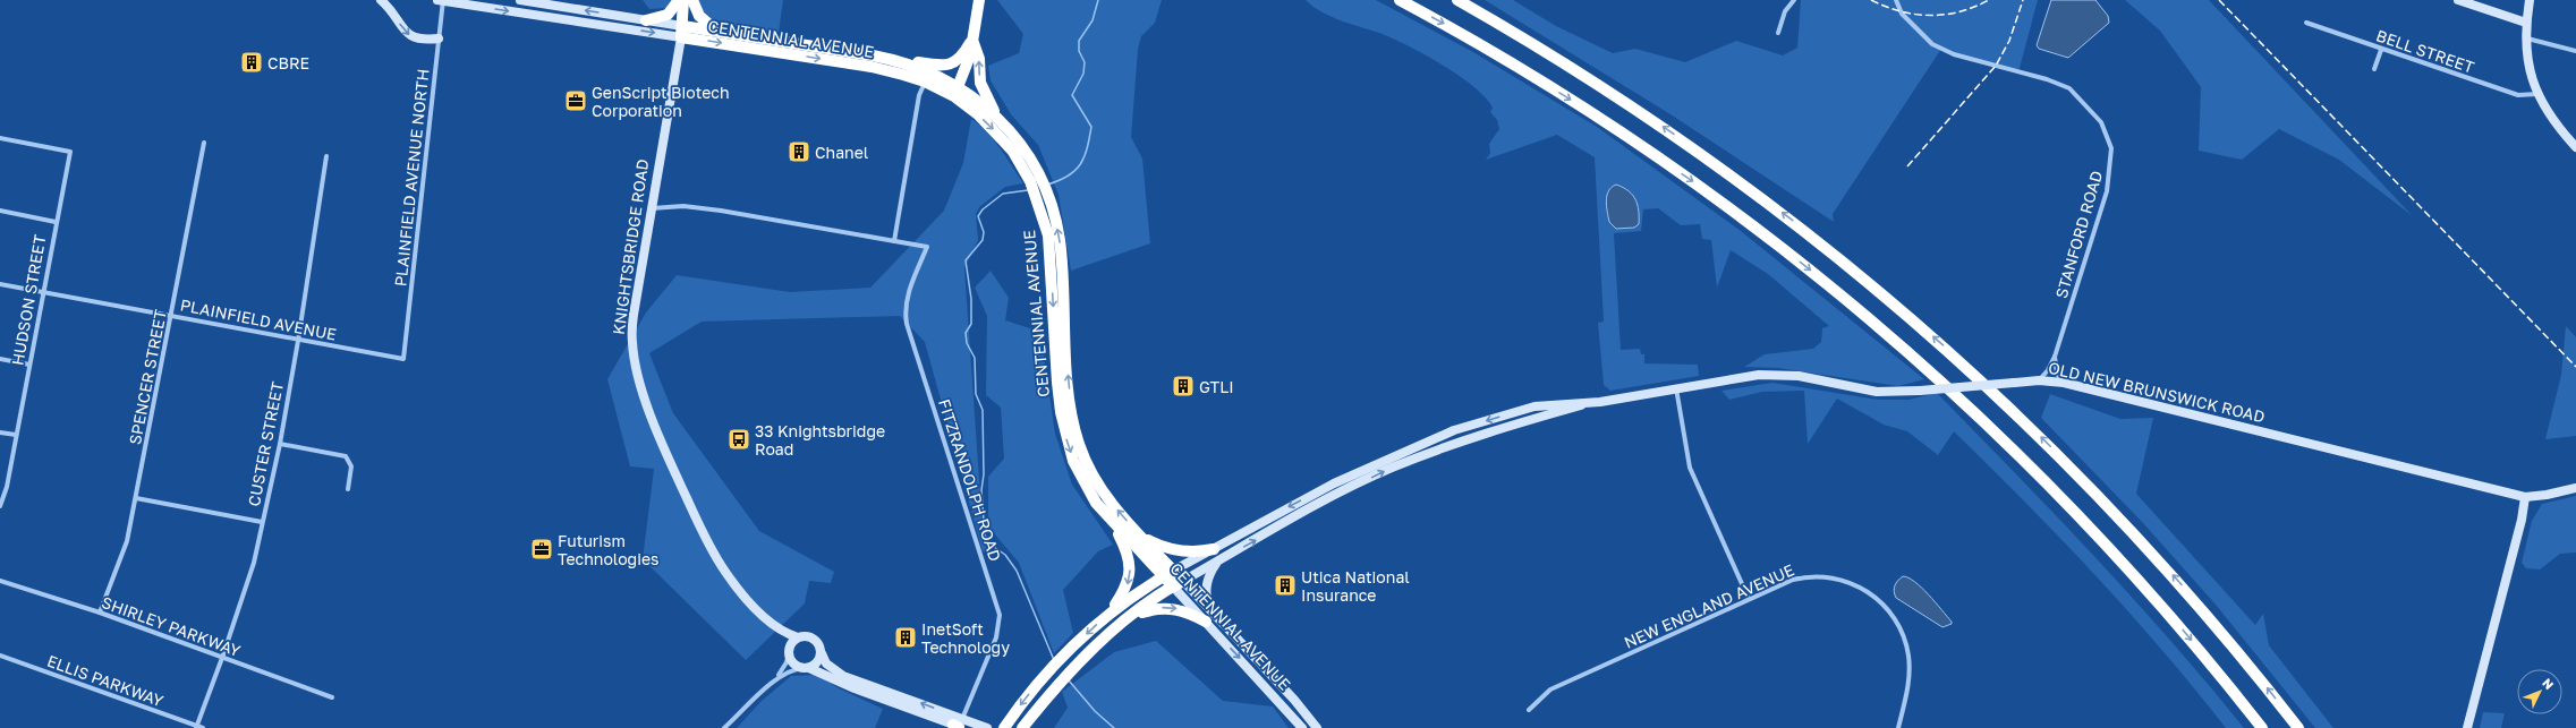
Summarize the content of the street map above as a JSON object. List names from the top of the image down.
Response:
{
  "streets": {
    "highway": ["CENTENNIAL AVENUE", "OLD NEW BRUNSWICK ROAD"],
    "main road": ["KNIGHTSBRIDGE ROAD"],
    "street": [
      "BELL STREET",
      "PLAINFIELD AVENUE NORTH",
      "STANFORD ROAD",
      "HUDSON STREET",
      "PLAINFIELD AVENUE",
      "SPENCER STREET",
      "CUSTER STREET",
      "FITZRANDOLPH ROAD",
      "NEW ENGLAND AVENUE",
      "SHIRLEY PARKWAY",
      "ELLIS PARKWAY"
    ]
  },
  "crossings": [
    ["CENTENNIAL AVENUE", "PLAINFIELD AVENUE NORTH"],
    ["CENTENNIAL AVENUE", "KNIGHTSBRIDGE ROAD"],
    ["CENTENNIAL AVENUE", "OLD NEW BRUNSWICK ROAD"],
    ["PLAINFIELD AVENUE NORTH", "PLAINFIELD AVENUE"],
    ["STANFORD ROAD", "OLD NEW BRUNSWICK ROAD"],
    ["HUDSON STREET", "PLAINFIELD AVENUE"],
    ["PLAINFIELD AVENUE", "SPENCER STREET"],
    ["PLAINFIELD AVENUE", "CUSTER STREET"],
    ["SPENCER STREET", "SHIRLEY PARKWAY"],
    ["CUSTER STREET", "SHIRLEY PARKWAY"],
    ["CUSTER STREET", "ELLIS PARKWAY"]
  ],
  "places": {
    "building": [
      "CBRE",
      "Chanel",
      "GTLI",
      "Utica National Insurance",
      "InetSoft Technology"
    ],
    "office": ["GenScript Biotech Corporation", "Futurism Technologies"],
    "bus stop": ["33 Knightsbridge Road"]
  },
  "north": "top right"
}
